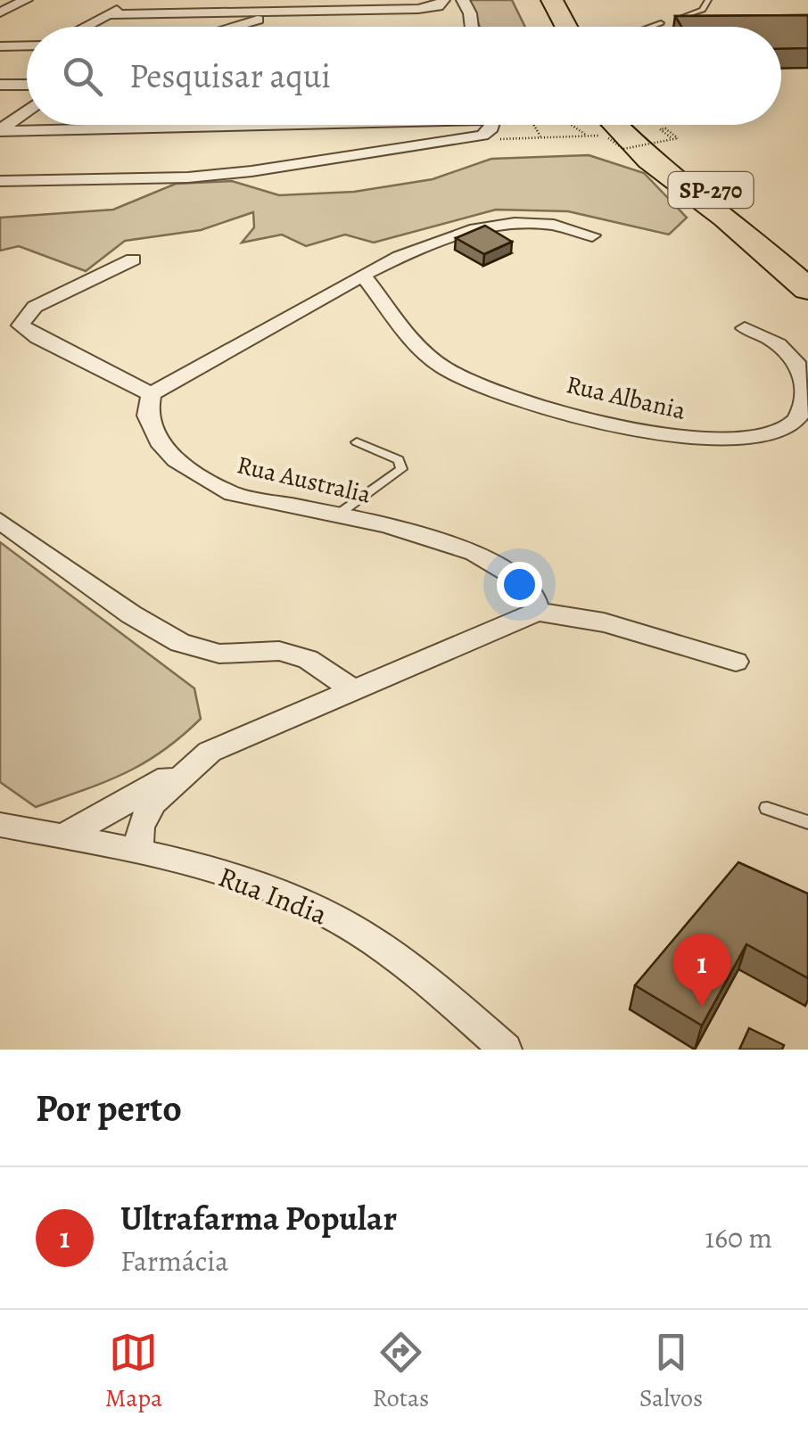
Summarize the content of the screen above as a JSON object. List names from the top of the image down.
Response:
{
  "streets": {
    "highway": ["SP-270"],
    "street": ["Rua Albania", "Rua Australia", "Rua India"]
  },
  "page": {
    "search": "Pesquisar aqui",
    "pins": "1",
    "heading": "Por perto",
    "list": [
      {
        "mark": "1",
        "name": "Ultrafarma Popular",
        "note": "Farmácia",
        "value": "160 m"
      }
    ],
    "nav": ["Mapa", "Rotas", "Salvos"]
  }
}
